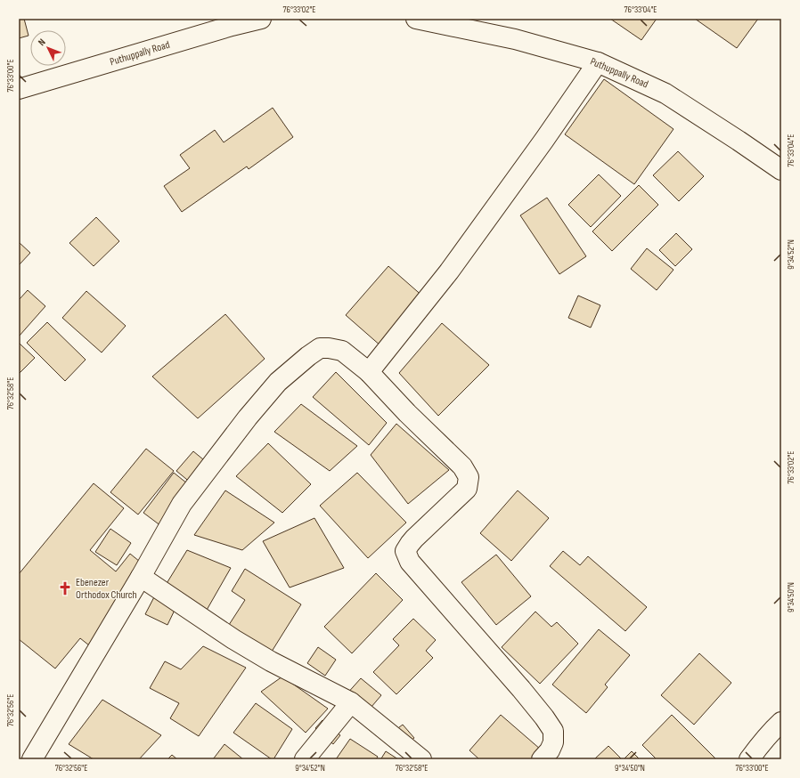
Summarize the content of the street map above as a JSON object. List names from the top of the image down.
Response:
{
  "streets": {
    "street": ["Puthuppally Road"]
  },
  "places": {
    "church": ["Ebenezer Orthodox Church"]
  },
  "north": "top left",
  "coordinates": [
    "76°33'02\"E",
    "76°33'04\"E",
    "76°33'00\"E",
    "9°34'52\"N",
    "76°32'58\"E",
    "9°34'50\"N",
    "76°32'56\"E"
  ]
}
